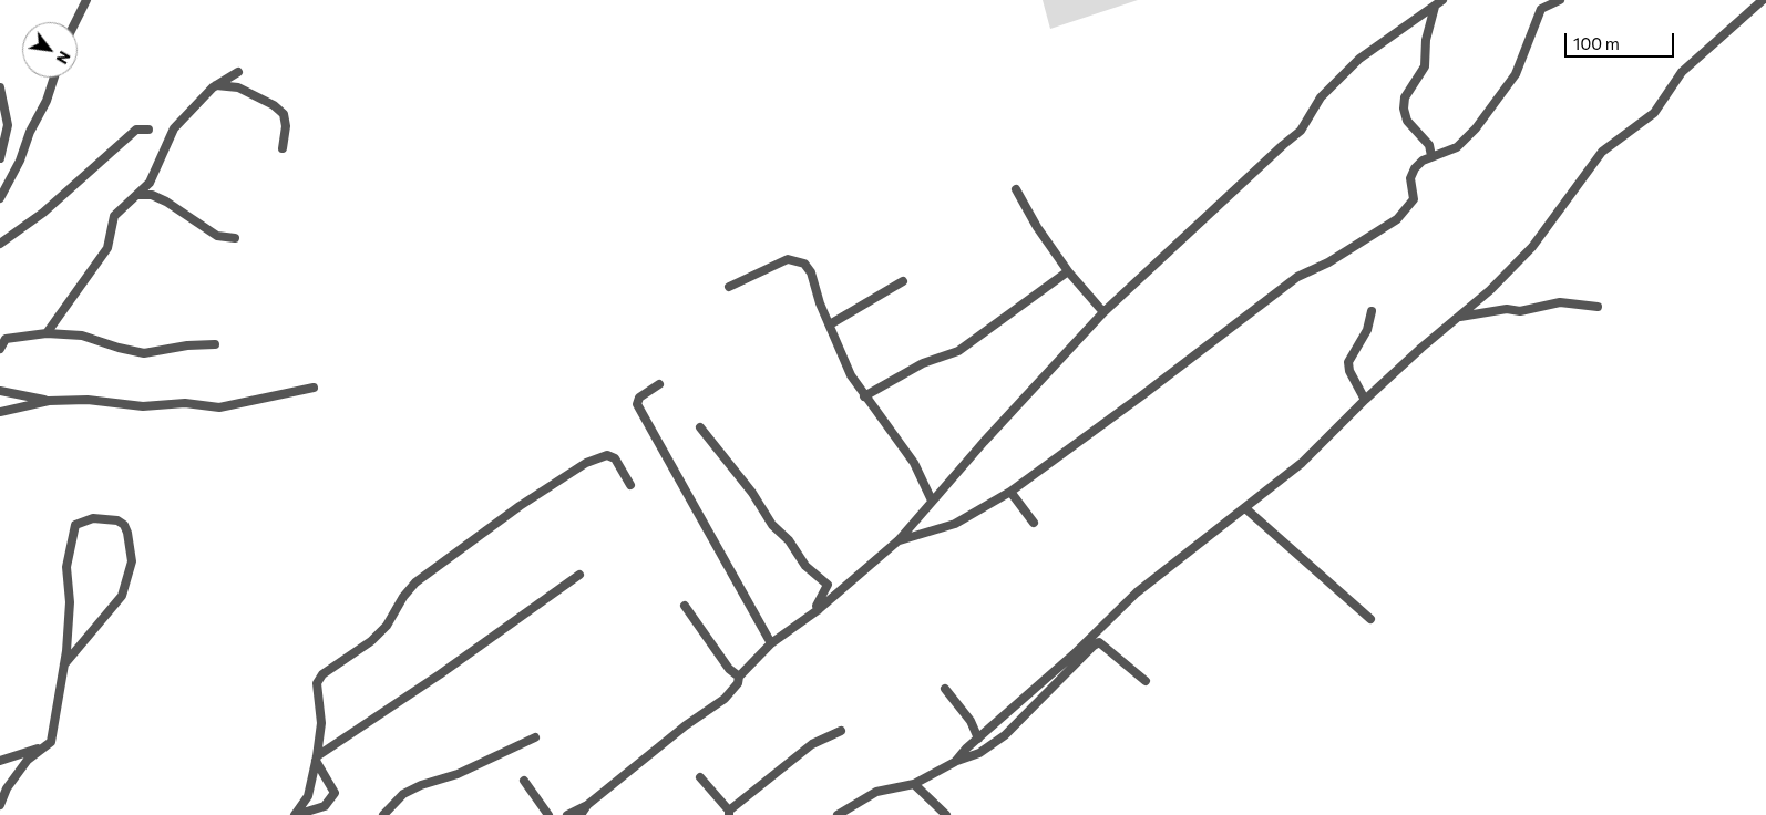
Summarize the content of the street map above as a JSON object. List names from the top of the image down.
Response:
{
  "scale_bar": "100 m",
  "north": "bottom right"
}
